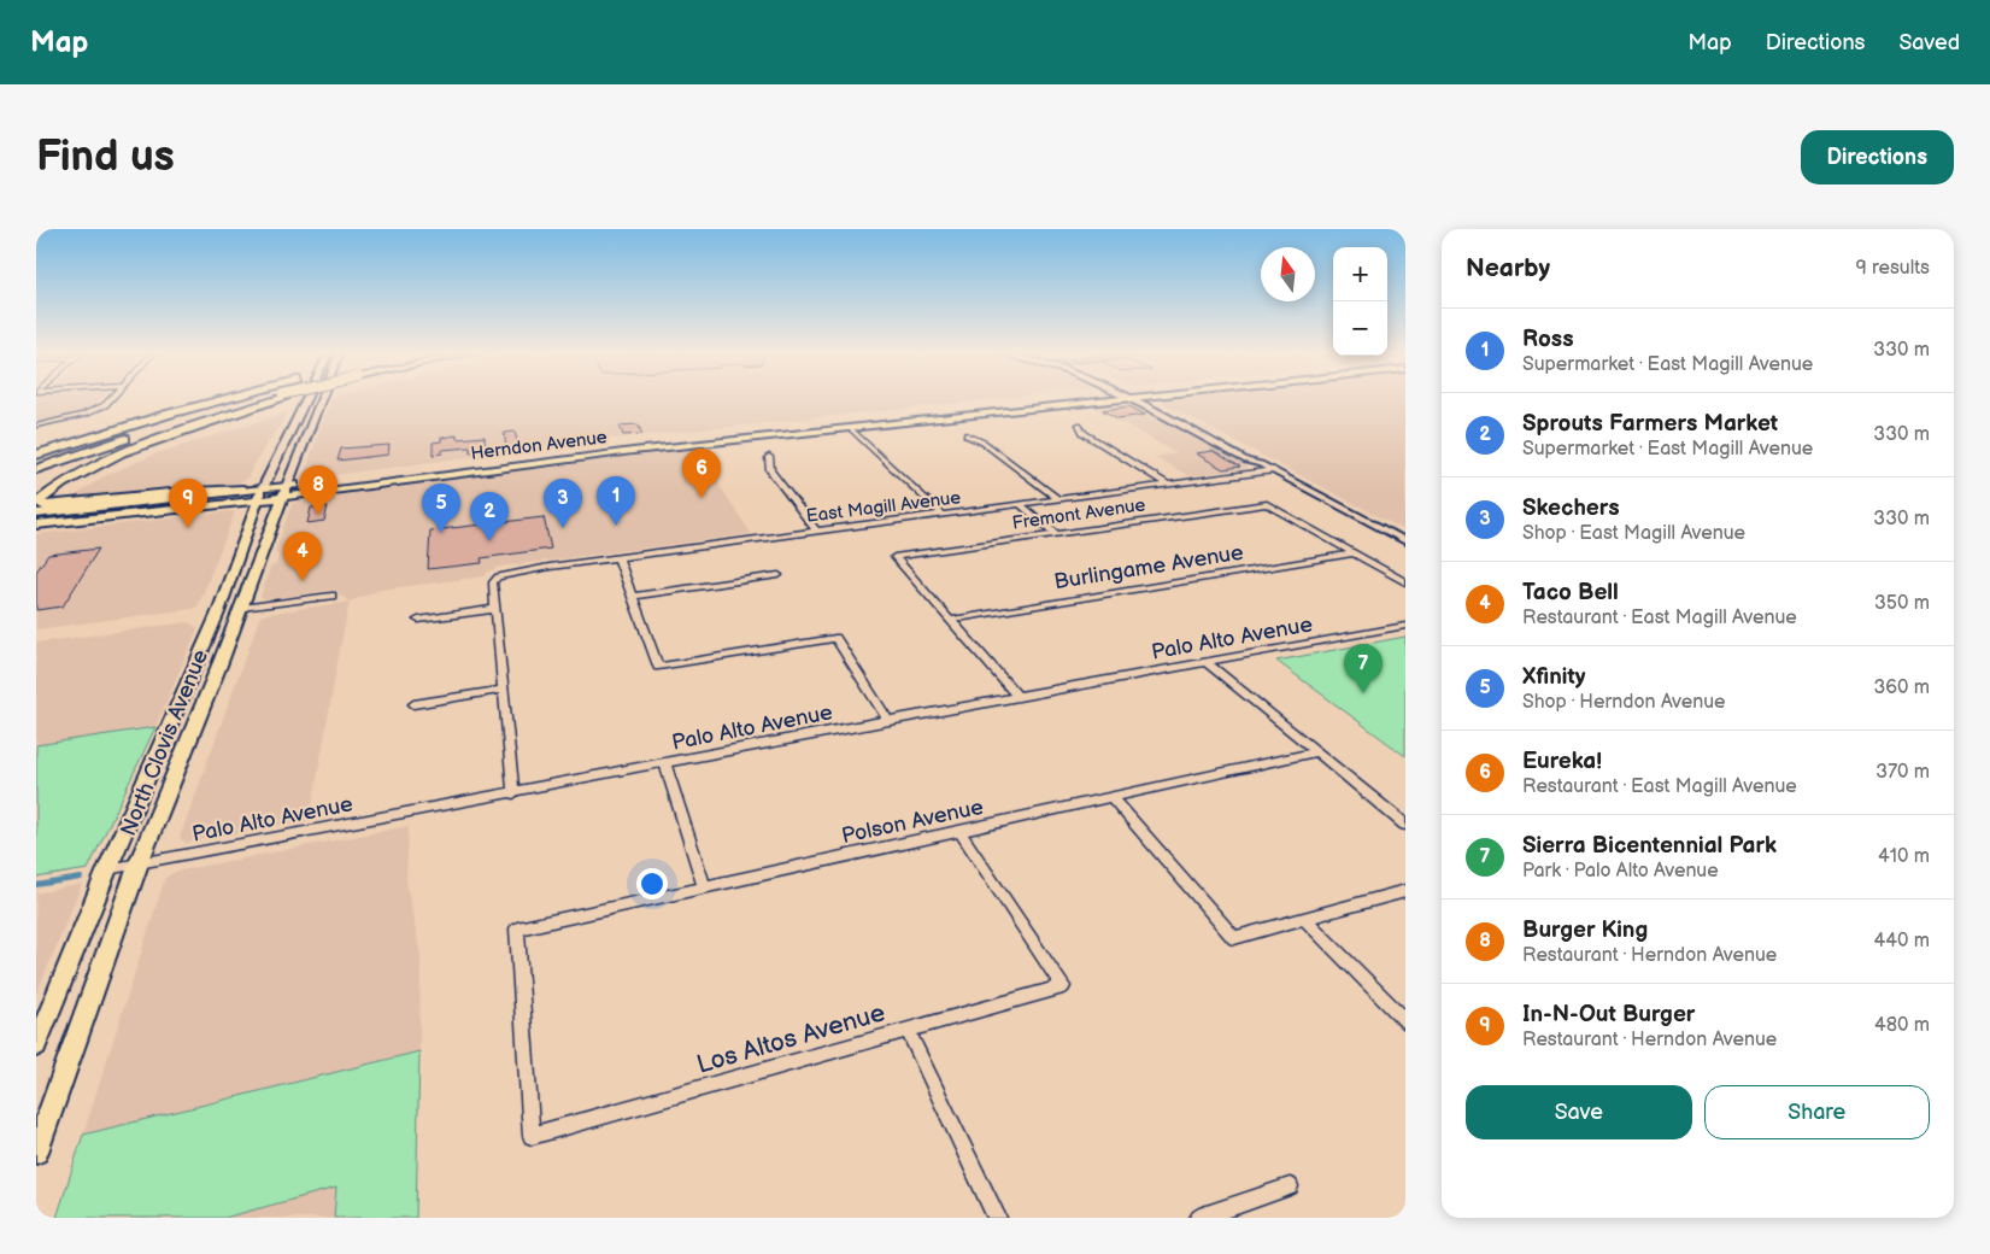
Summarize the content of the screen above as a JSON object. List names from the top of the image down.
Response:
{
  "streets": {
    "main road": ["Herndon Avenue", "North Clovis Avenue"],
    "street": [
      "East Magill Avenue",
      "Fremont Avenue",
      "Burlingame Avenue",
      "Palo Alto Avenue",
      "Polson Avenue",
      "Los Altos Avenue"
    ]
  },
  "crossings": [
    ["Herndon Avenue", "North Clovis Avenue"],
    ["Fremont Avenue", "Burlingame Avenue"],
    ["Palo Alto Avenue", "North Clovis Avenue"],
    ["Polson Avenue", "Los Altos Avenue"]
  ],
  "north": "top",
  "page": {
    "header": "Map",
    "nav": ["Map", "Directions", "Saved"],
    "buttons": [
      "Directions",
      ["Save", "Share"]
    ],
    "title": "Find us",
    "heading": ["Nearby", "9 results"],
    "map_buttons": ["+", "−"],
    "list": [
      {
        "mark": "1",
        "name": "Ross",
        "note": "Supermarket · East Magill Avenue",
        "value": "330 m"
      },
      {
        "mark": "2",
        "name": "Sprouts Farmers Market",
        "note": "Supermarket · East Magill Avenue",
        "value": "330 m"
      },
      {
        "mark": "3",
        "name": "Skechers",
        "note": "Shop · East Magill Avenue",
        "value": "330 m"
      },
      {
        "mark": "4",
        "name": "Taco Bell",
        "note": "Restaurant · East Magill Avenue",
        "value": "350 m"
      },
      {
        "mark": "5",
        "name": "Xfinity",
        "note": "Shop · Herndon Avenue",
        "value": "360 m"
      },
      {
        "mark": "6",
        "name": "Eureka!",
        "note": "Restaurant · East Magill Avenue",
        "value": "370 m"
      },
      {
        "mark": "7",
        "name": "Sierra Bicentennial Park",
        "note": "Park · Palo Alto Avenue",
        "value": "410 m"
      },
      {
        "mark": "8",
        "name": "Burger King",
        "note": "Restaurant · Herndon Avenue",
        "value": "440 m"
      },
      {
        "mark": "9",
        "name": "In-N-Out Burger",
        "note": "Restaurant · Herndon Avenue",
        "value": "480 m"
      }
    ],
    "pins": [
      "6",
      "8",
      "1",
      "3",
      "9",
      "5",
      "2",
      "4",
      "7"
    ]
  }
}
